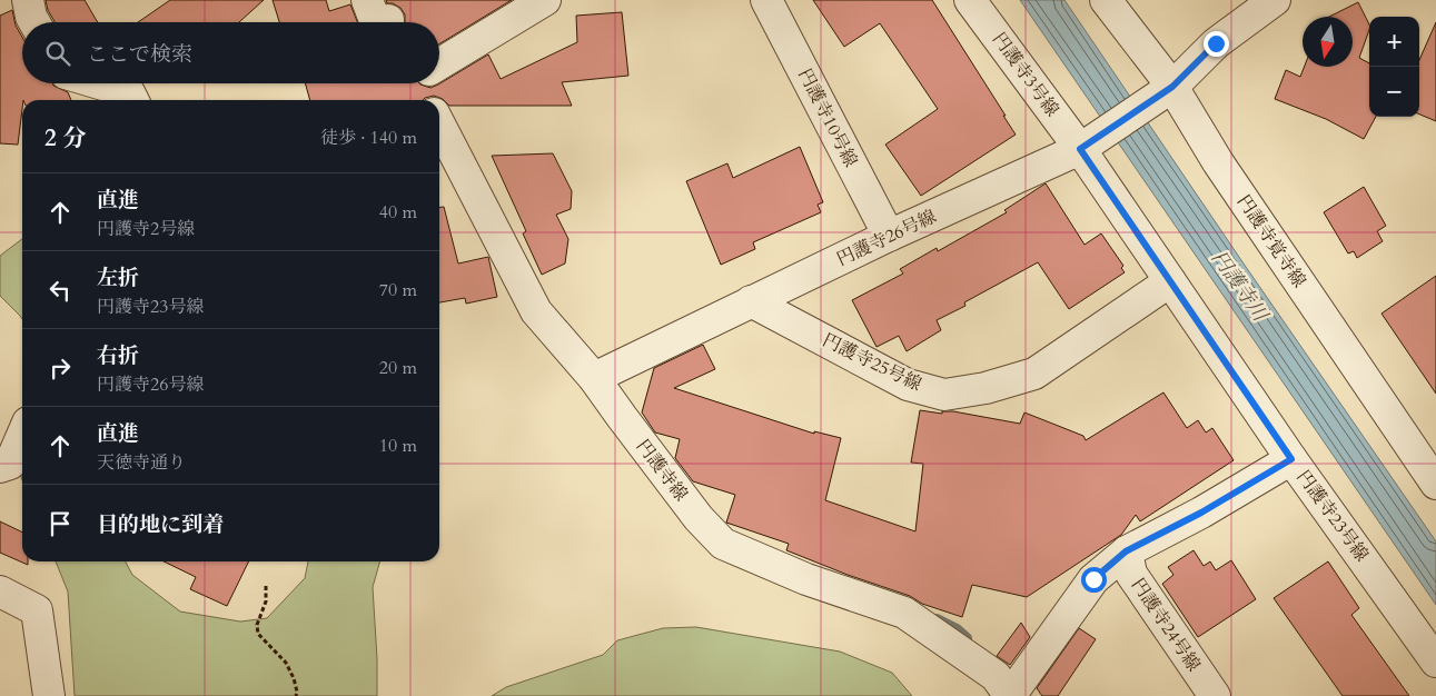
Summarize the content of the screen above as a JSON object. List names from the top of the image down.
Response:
{
  "streets": {
    "street": [
      "円護寺3号線",
      "円護寺10号線",
      "円護寺26号線",
      "円護寺覚寺線",
      "円護寺25号線",
      "円護寺線",
      "円護寺23号線",
      "円護寺24号線"
    ]
  },
  "crossings": [
    ["円護寺3号線", "円護寺26号線"],
    ["円護寺3号線", "円護寺23号線"],
    ["円護寺10号線", "円護寺26号線"],
    ["円護寺26号線", "円護寺覚寺線"],
    ["円護寺26号線", "円護寺25号線"],
    ["円護寺26号線", "円護寺線"],
    ["円護寺26号線", "円護寺23号線"],
    ["円護寺25号線", "円護寺23号線"]
  ],
  "water": ["円護寺川"],
  "north": "bottom",
  "page": {
    "map_buttons": ["+", "−"],
    "search": "ここで検索",
    "heading": ["2 分", "徒歩 · 140 m"],
    "list": [
      ["直進", "円護寺2号線", "40 m"],
      ["左折", "円護寺23号線", "70 m"],
      ["右折", "円護寺26号線", "20 m"],
      ["直進", "天徳寺通り", "10 m"],
      "目的地に到着"
    ]
  }
}
